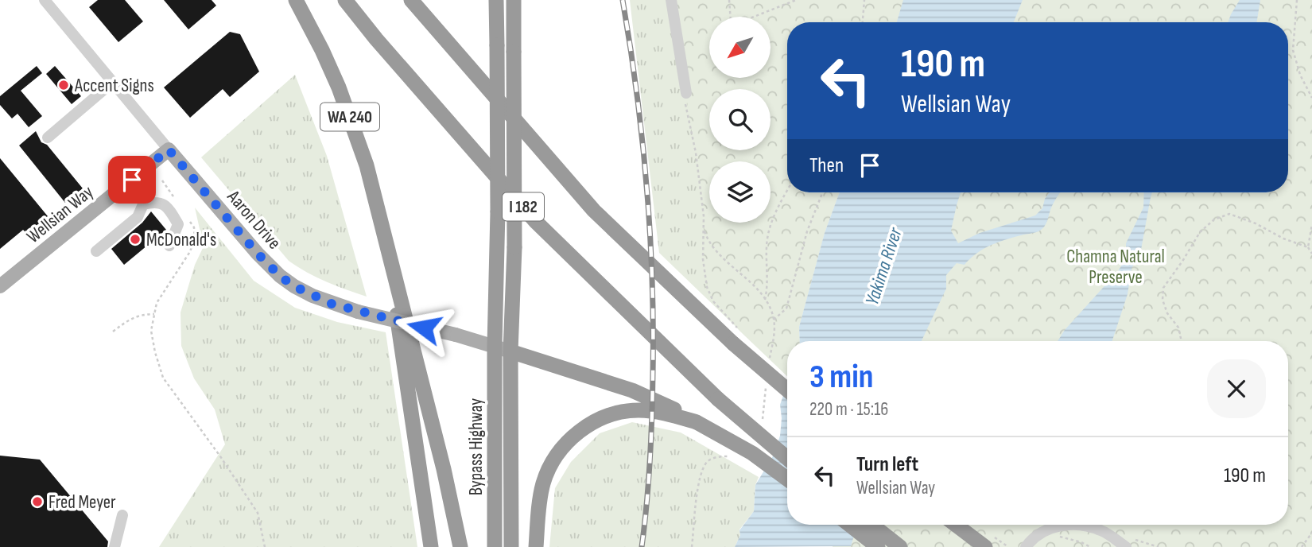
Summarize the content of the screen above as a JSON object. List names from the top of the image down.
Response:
{
  "streets": {
    "highway": ["WA 240", "I 182", "Bypass Highway"],
    "main road": ["Wellsian Way", "Aaron Drive"]
  },
  "crossings": [
    ["Wellsian Way", "Aaron Drive"],
    ["Aaron Drive", "Bypass Highway"]
  ],
  "water": ["Yakima River"],
  "parks": ["Chamna Natural Preserve"],
  "places": ["Accent Signs", "McDonald's", "Fred Meyer"],
  "north": "bottom left",
  "page": {
    "turn": ["190 m", "Wellsian Way"],
    "then": "Then",
    "heading": ["3 min", "220 m · 15:16"],
    "list": [
      {
        "name": "Turn left",
        "note": "Wellsian Way",
        "value": "190 m"
      }
    ]
  }
}
